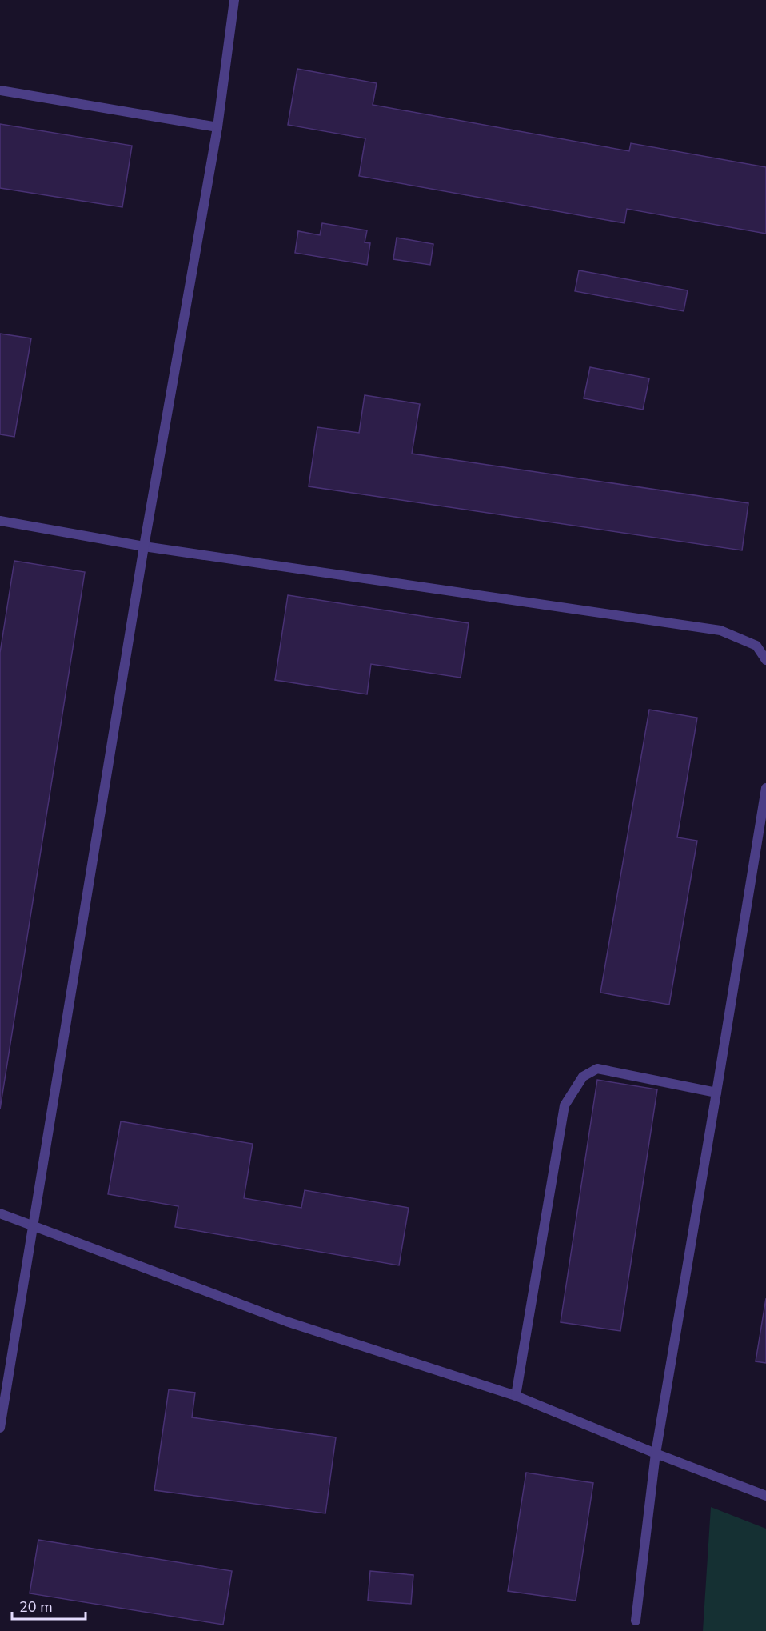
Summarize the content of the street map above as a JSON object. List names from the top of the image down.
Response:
{
  "scale_bar": "20 m"
}
